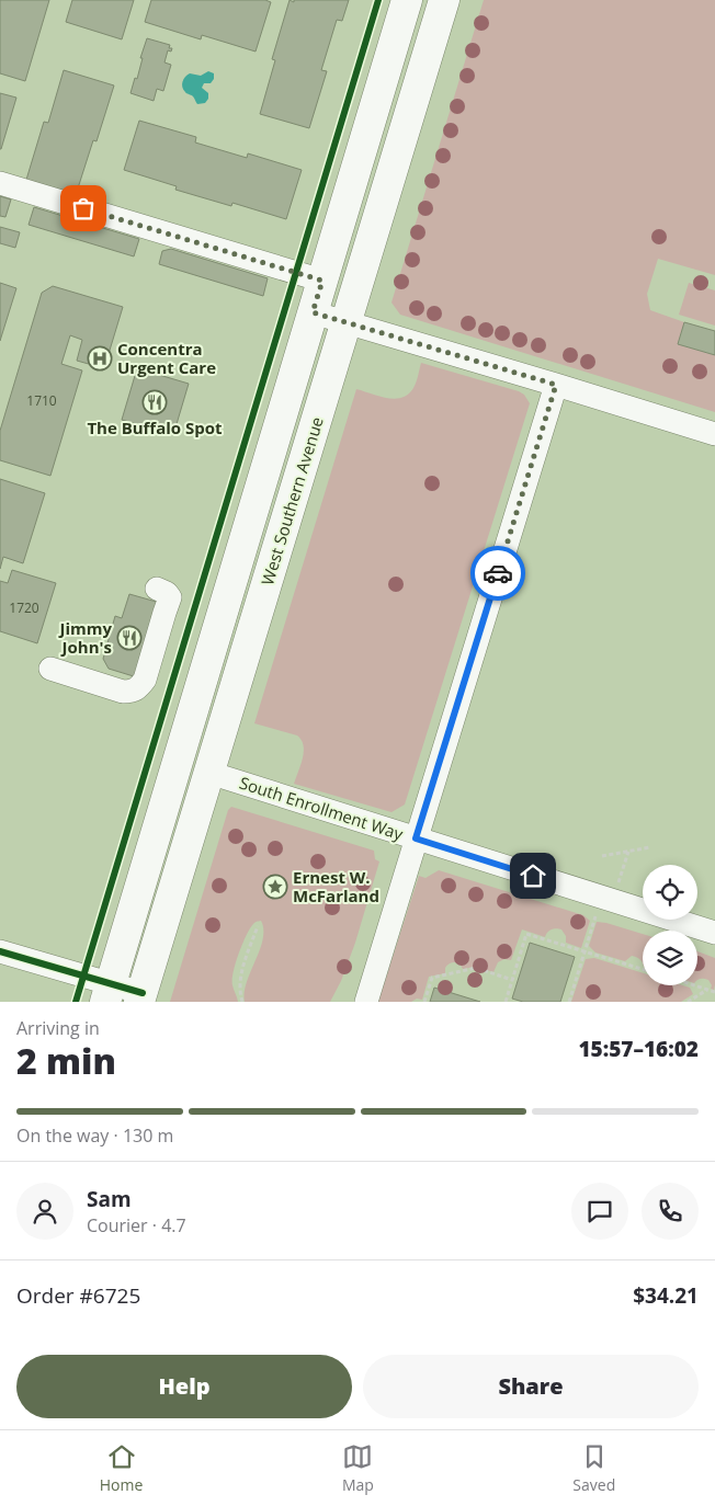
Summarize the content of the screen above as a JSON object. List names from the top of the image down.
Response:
{
  "streets": {
    "main road": ["West Southern Avenue"],
    "street": ["South Enrollment Way"]
  },
  "crossings": [
    ["West Southern Avenue", "South Enrollment Way"]
  ],
  "places": {
    "hospital": ["Concentra Urgent Care"],
    "restaurant": ["The Buffalo Spot", "Jimmy John's"],
    "place": ["Ernest W. McFarland"]
  },
  "house_numbers": ["1710", "1720"],
  "page": {
    "heading": ["2 min", "Arriving in", "15:57–16:02"],
    "panel": [
      "Sam",
      "Courier · 4.7",
      "Order #6725",
      "$34.21"
    ],
    "bar": "On the way · 130 m",
    "buttons": ["Help", "Share"],
    "tabs": ["Home", "Map", "Saved"]
  }
}
